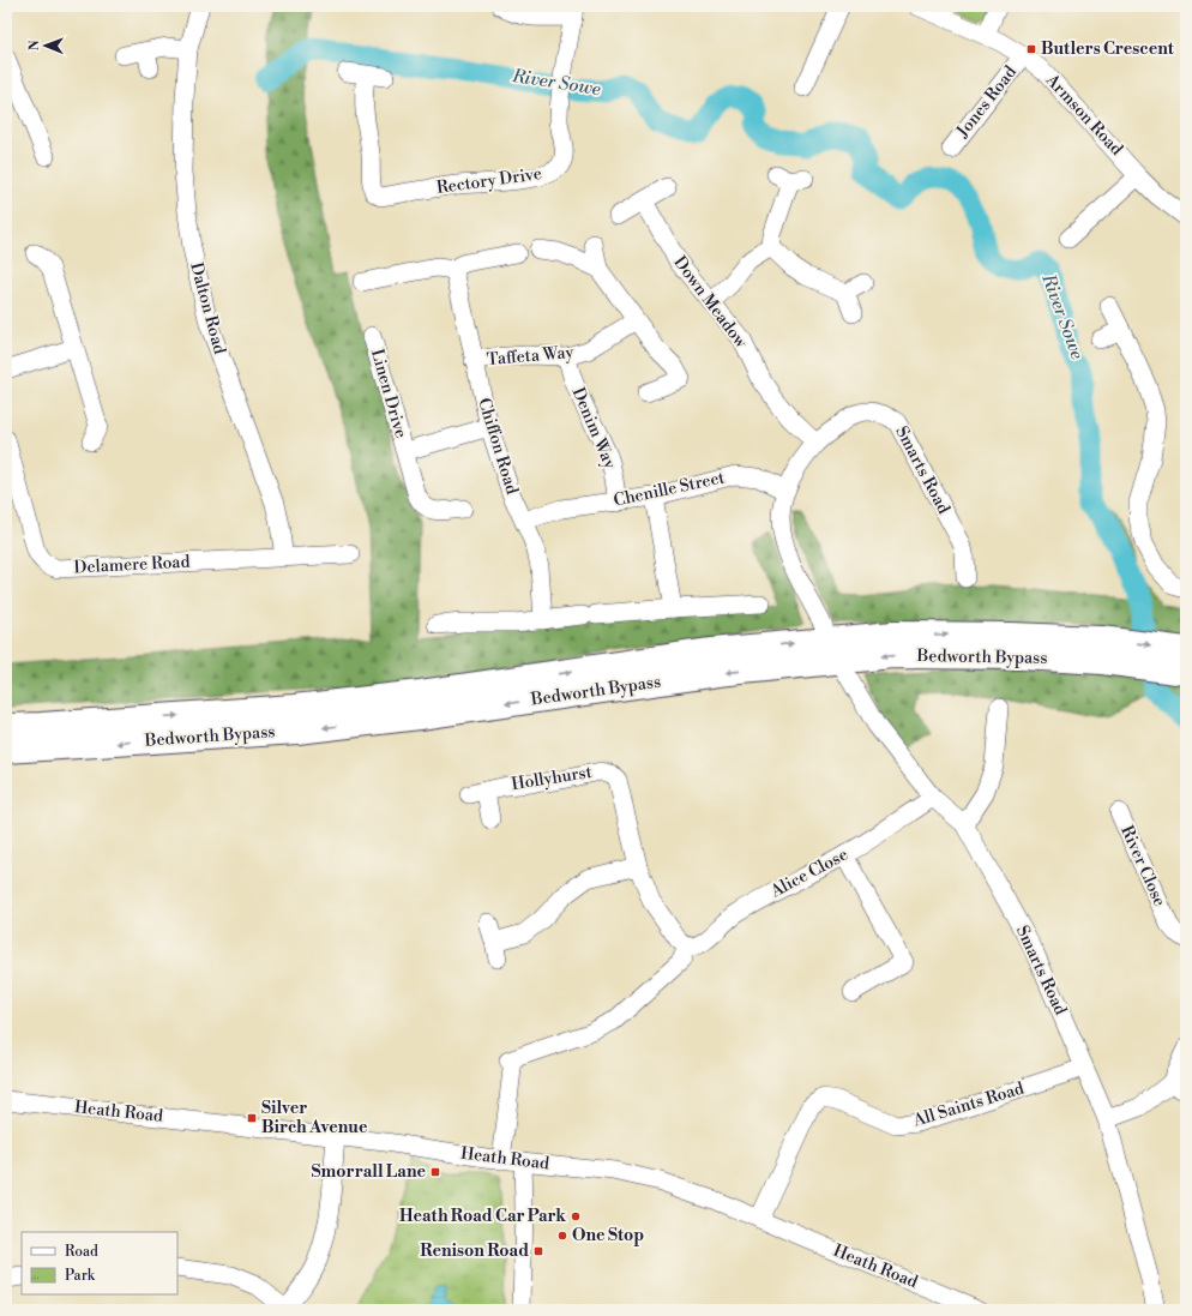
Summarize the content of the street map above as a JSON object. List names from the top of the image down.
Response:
{
  "streets": {
    "highway": ["Bedworth Bypass"],
    "street": [
      "Jones Road",
      "Armson Road",
      "Rectory Drive",
      "Down Meadow",
      "Dalton Road",
      "Taffeta Way",
      "Linen Drive",
      "Denim Way",
      "Chiffon Road",
      "Smarts Road",
      "Chenille Street",
      "Delamere Road",
      "Hollyhurst",
      "River Close",
      "Alice Close",
      "All Saints Road",
      "Heath Road"
    ]
  },
  "crossings": [
    ["Jones Road", "Armson Road"],
    ["Down Meadow", "Smarts Road"],
    ["Dalton Road", "Delamere Road"],
    ["Taffeta Way", "Denim Way"],
    ["Taffeta Way", "Chiffon Road"],
    ["Linen Drive", "Chiffon Road"],
    ["Denim Way", "Chenille Street"],
    ["Chiffon Road", "Chenille Street"],
    ["Smarts Road", "Chenille Street"],
    ["Smarts Road", "Alice Close"],
    ["Smarts Road", "All Saints Road"],
    ["All Saints Road", "Heath Road"]
  ],
  "water": ["River Sowe"],
  "places": {
    "transit": [
      "Butlers Crescent",
      "Silver Birch Avenue",
      "Smorrall Lane",
      "Renison Road"
    ],
    "other": ["Heath Road Car Park", "One Stop"]
  },
  "legend": ["Road", "Park"],
  "north": "left"
}
